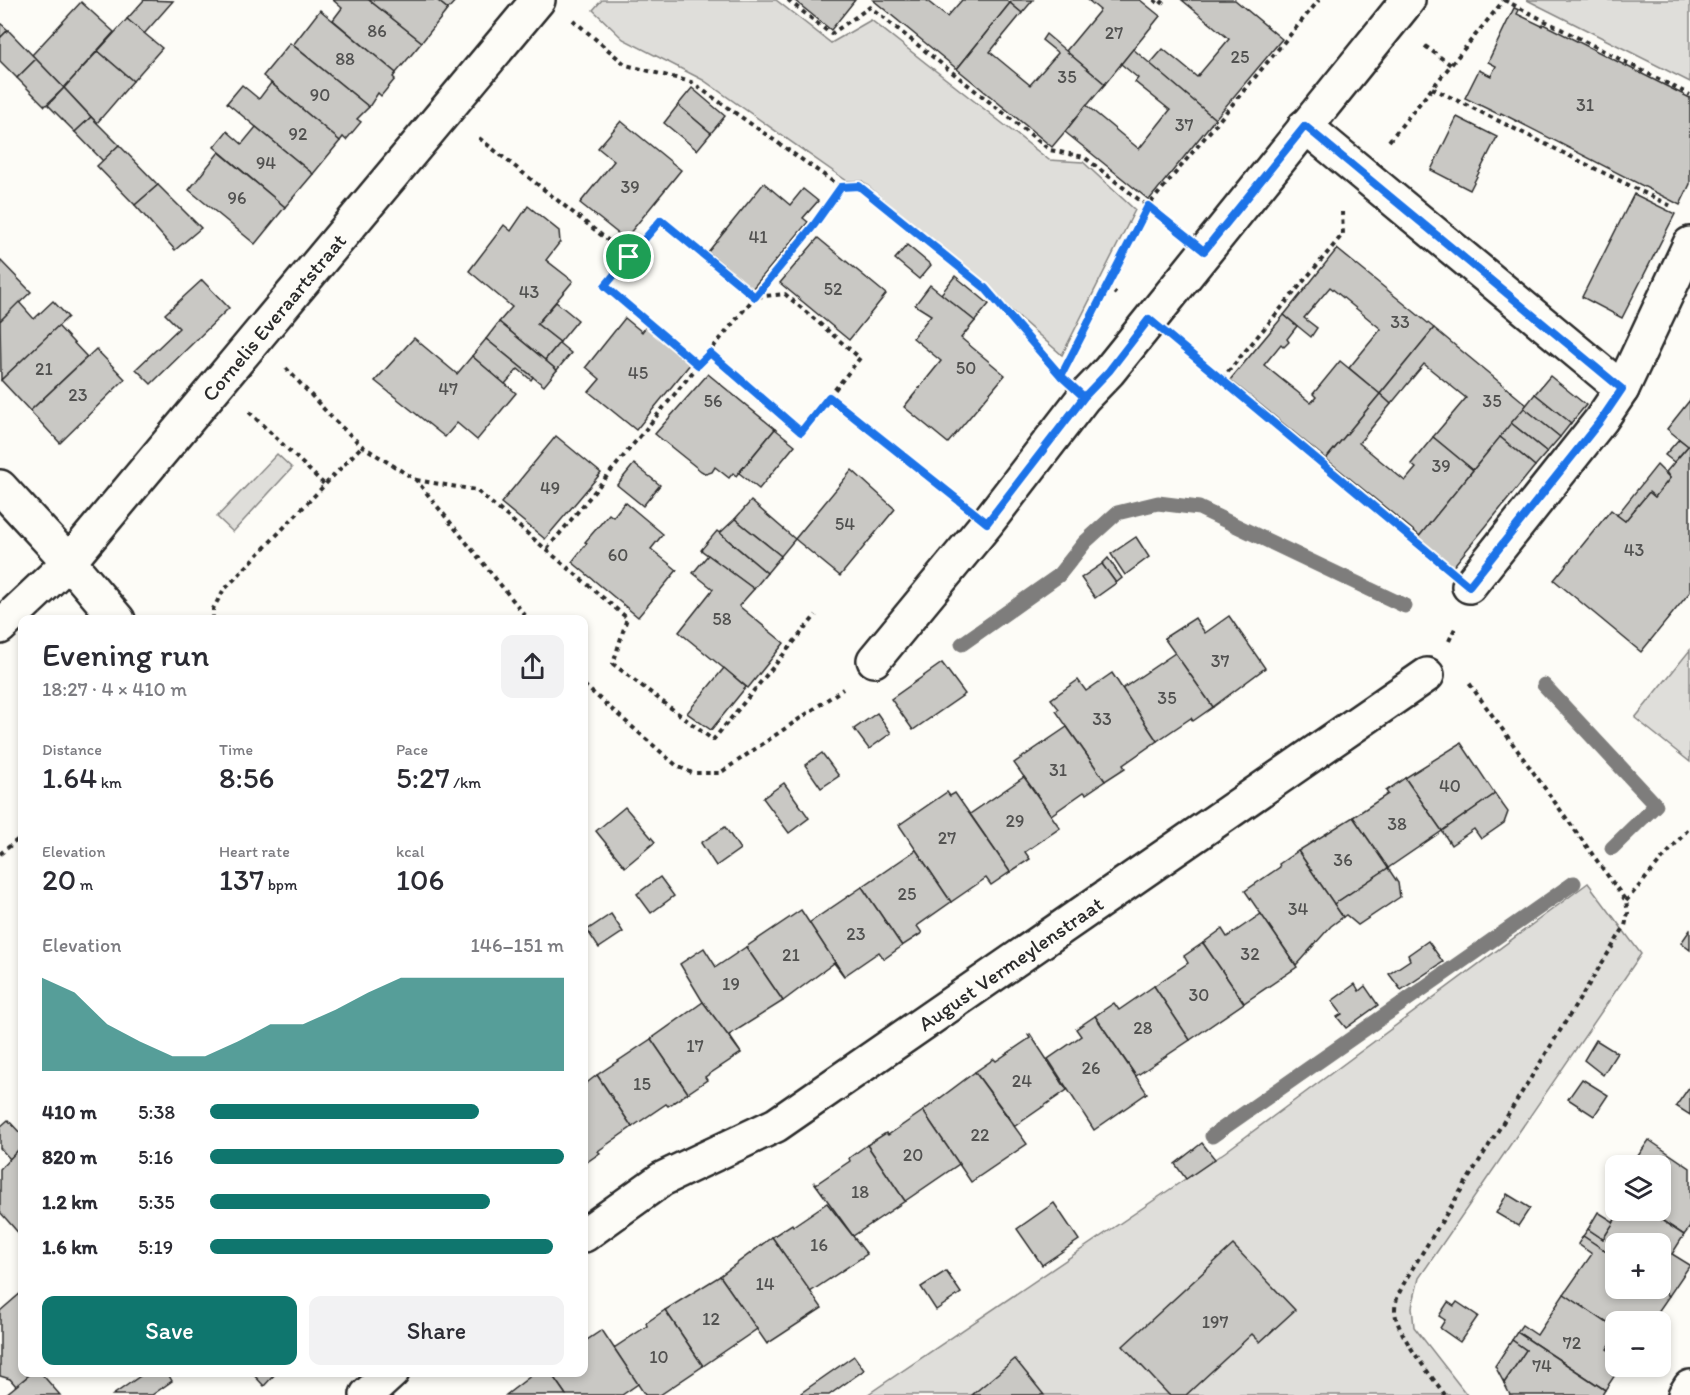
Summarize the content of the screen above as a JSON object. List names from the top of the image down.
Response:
{
  "streets": {
    "street": ["Cornelis Everaartstraat", "August Vermeylenstraat"]
  },
  "house_numbers": [
    "86",
    "27",
    "25",
    "88",
    "35",
    "90",
    "31",
    "37",
    "92",
    "94",
    "39",
    "96",
    "41",
    "52",
    "43",
    "33",
    "50",
    "21",
    "45",
    "47",
    "23",
    "56",
    "35",
    "39",
    "49",
    "54",
    "43",
    "60",
    "58",
    "37",
    "35",
    "33",
    "31",
    "40",
    "29",
    "38",
    "27",
    "36",
    "25",
    "34",
    "23",
    "32",
    "21",
    "19",
    "30",
    "28",
    "17",
    "26",
    "24",
    "15",
    "22",
    "20",
    "18",
    "16",
    "14",
    "12",
    "197",
    "72",
    "10",
    "74"
  ],
  "page": {
    "heading": ["Evening run", "18:27 · 4 × 410 m"],
    "stats": [
      ["Distance", "1.64 km"],
      ["Time", "8:56"],
      ["Pace", "5:27 /km"],
      ["Elevation", "20 m"],
      ["Heart rate", "137 bpm"],
      ["kcal", "106"]
    ],
    "chart": ["Elevation", "146–151 m"],
    "list": [
      {
        "name": "410 m",
        "note": "5:38"
      },
      {
        "name": "820 m",
        "note": "5:16"
      },
      {
        "name": "1.2 km",
        "note": "5:35"
      },
      {
        "name": "1.6 km",
        "note": "5:19"
      }
    ],
    "map_buttons": ["+", "−"],
    "buttons": ["Save", "Share"]
  }
}
